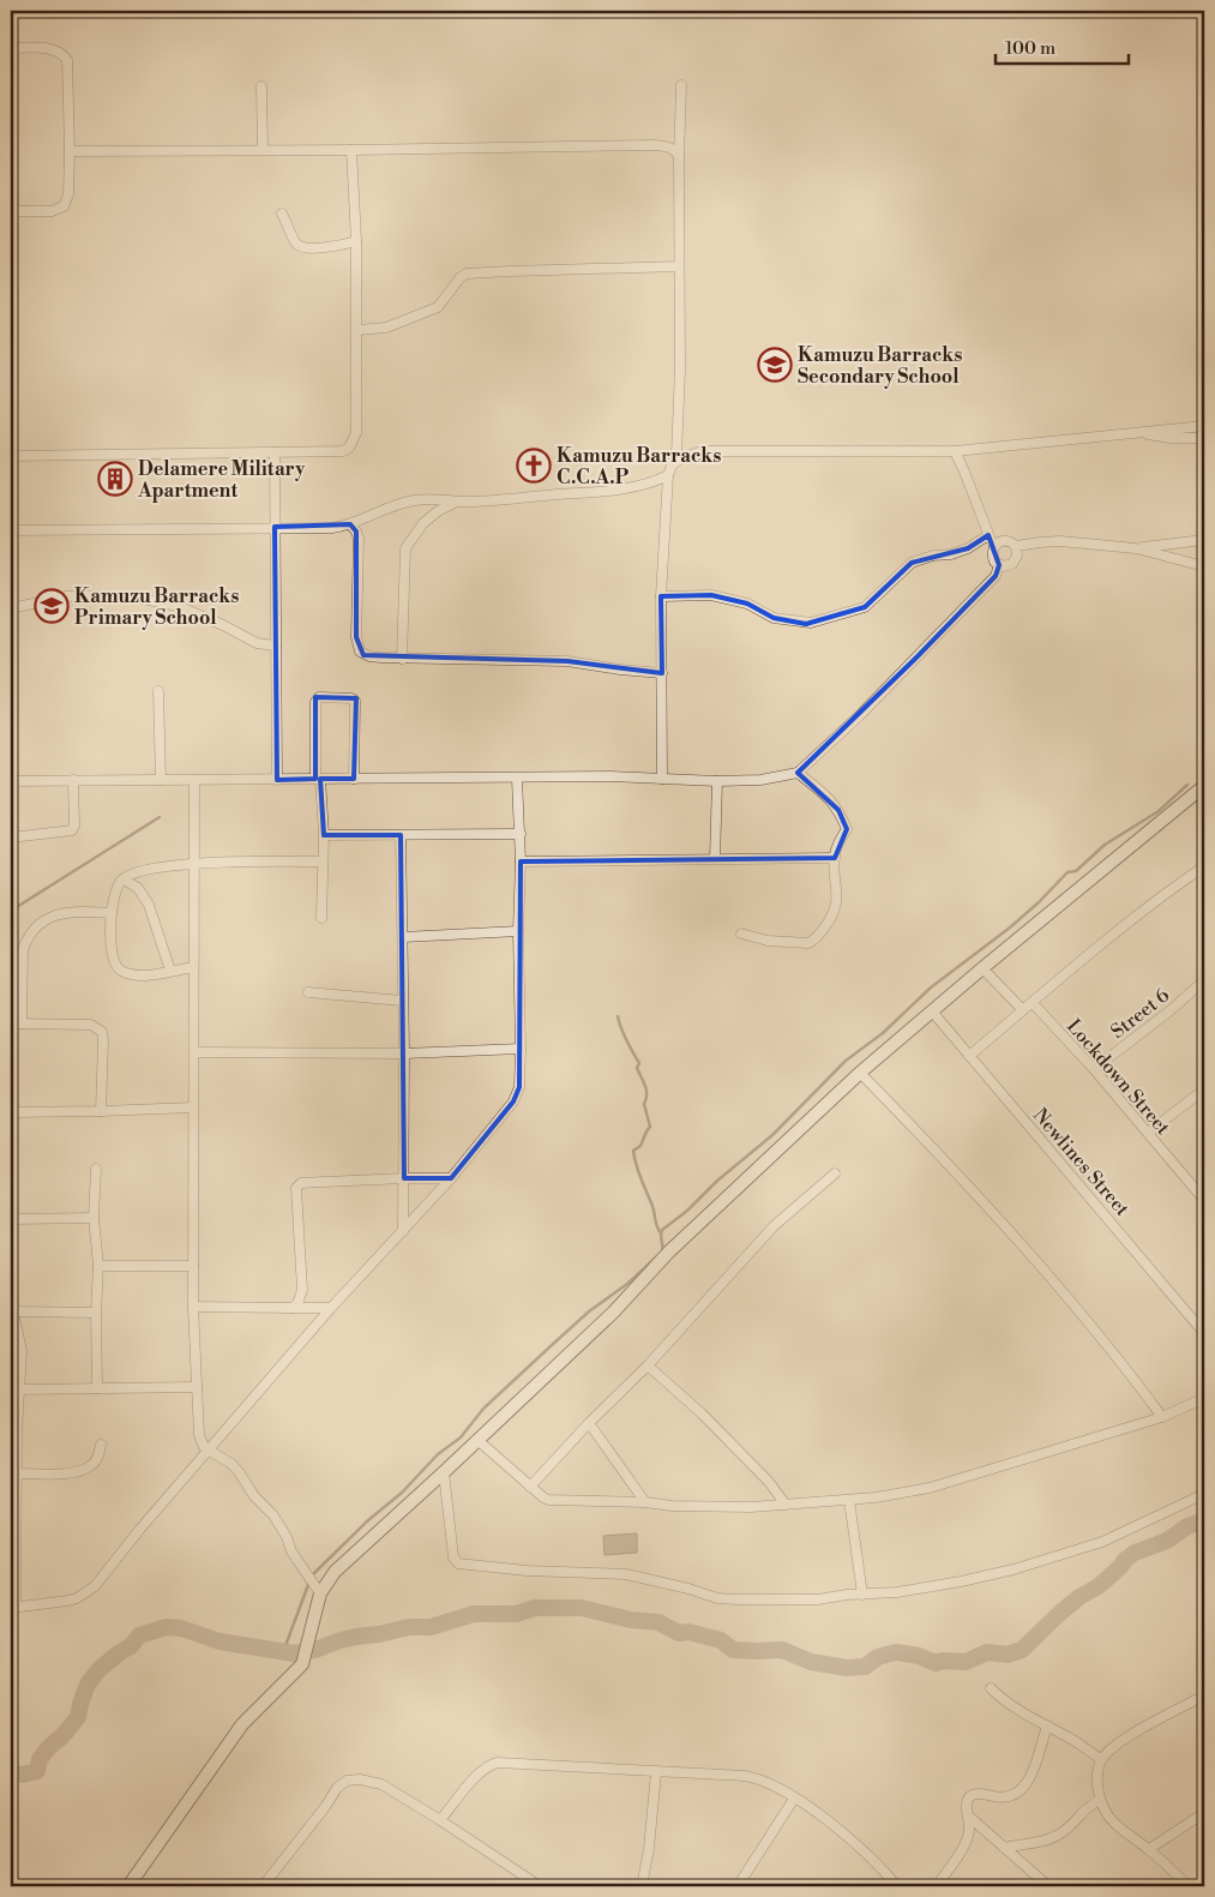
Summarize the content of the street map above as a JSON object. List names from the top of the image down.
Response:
{
  "streets": {
    "street": ["Street 6", "Lockdown Street", "Newlines Street"]
  },
  "crossings": [
    ["Street 6", "Lockdown Street"]
  ],
  "places": {
    "school or university": ["Kamuzu Barracks Secondary School", "Kamuzu Barracks Primary School"],
    "church": ["Kamuzu Barracks C.C.A.P"],
    "building": ["Delamere Military Apartment"]
  },
  "scale_bar": "100 m"
}
